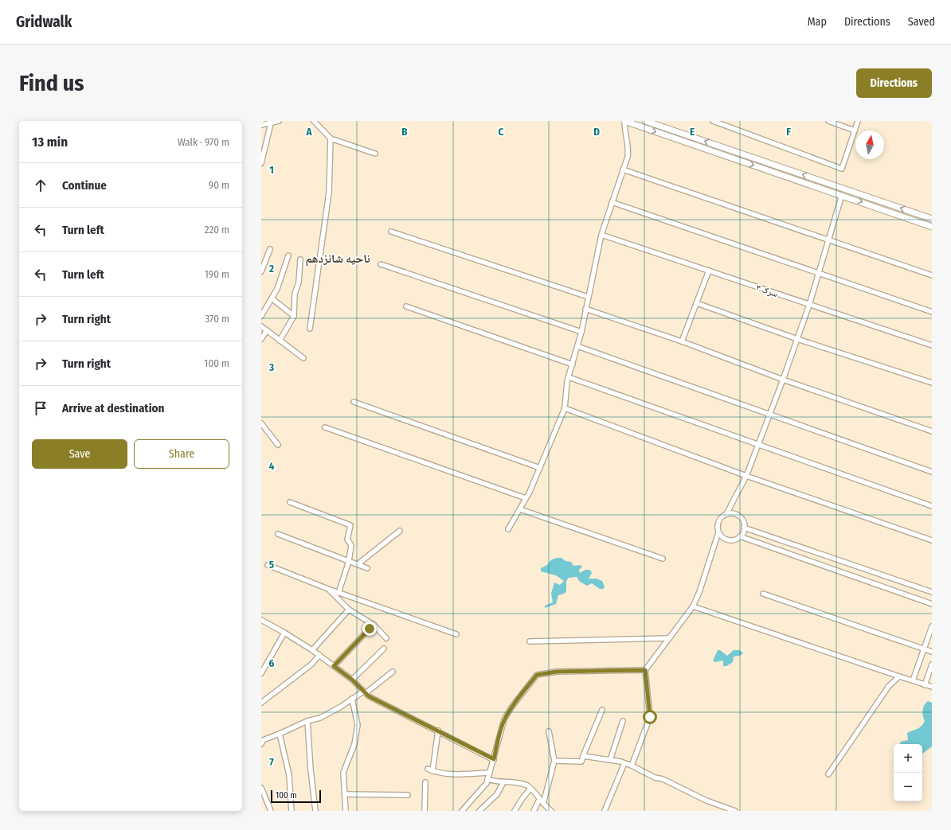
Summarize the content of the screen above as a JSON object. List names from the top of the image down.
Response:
{
  "streets": {
    "street": ["سرک ۳"]
  },
  "districts": ["ناحیه شانزدهم"],
  "scale_bar": "100 m",
  "north": "top",
  "page": {
    "header": "Gridwalk",
    "nav": ["Map", "Directions", "Saved"],
    "buttons": [
      "Directions",
      ["Save", "Share"]
    ],
    "title": "Find us",
    "heading": ["13 min", "Walk · 970 m"],
    "list": [
      ["Continue", "90 m"],
      ["Turn left", "220 m"],
      ["Turn left", "190 m"],
      ["Turn right", "370 m"],
      ["Turn right", "100 m"],
      "Arrive at destination"
    ],
    "map_buttons": ["+", "−"],
    "scale": "100 m"
  },
  "grid": {
    "columns": [
      "A",
      "B",
      "C",
      "D",
      "E",
      "F"
    ],
    "rows": [
      "1",
      "2",
      "3",
      "4",
      "5",
      "6",
      "7"
    ]
  }
}
